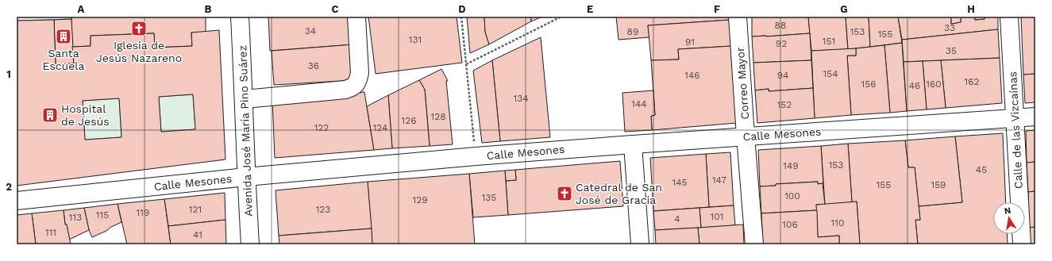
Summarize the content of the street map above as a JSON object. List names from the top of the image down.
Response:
{
  "streets": {
    "street": [
      "Correo Mayor",
      "Calle de las Vizcaínas",
      "Avenida José María Pino Suárez",
      "Calle Mesones"
    ]
  },
  "crossings": [
    ["Correo Mayor", "Calle Mesones"],
    ["Calle de las Vizcaínas", "Calle Mesones"],
    ["Avenida José María Pino Suárez", "Calle Mesones"]
  ],
  "places": {
    "church": ["Iglesia de Jesús Nazareno", "Catedral de San José de Gracia"],
    "building": ["Santa Escuela", "Hospital de Jesús"]
  },
  "house_numbers": [
    "88",
    "33",
    "34",
    "89",
    "153",
    "155",
    "131",
    "151",
    "91",
    "92",
    "35",
    "36",
    "154",
    "146",
    "94",
    "162",
    "156",
    "160",
    "46",
    "134",
    "144",
    "152",
    "128",
    "126",
    "122",
    "124",
    "153",
    "149",
    "45",
    "147",
    "145",
    "155",
    "159",
    "100",
    "135",
    "129",
    "121",
    "123",
    "119",
    "115",
    "101",
    "113",
    "4",
    "110",
    "106",
    "111",
    "41"
  ],
  "north": "top",
  "grid": {
    "columns": [
      "A",
      "B",
      "C",
      "D",
      "E",
      "F",
      "G",
      "H"
    ],
    "rows": ["1", "2"]
  }
}
